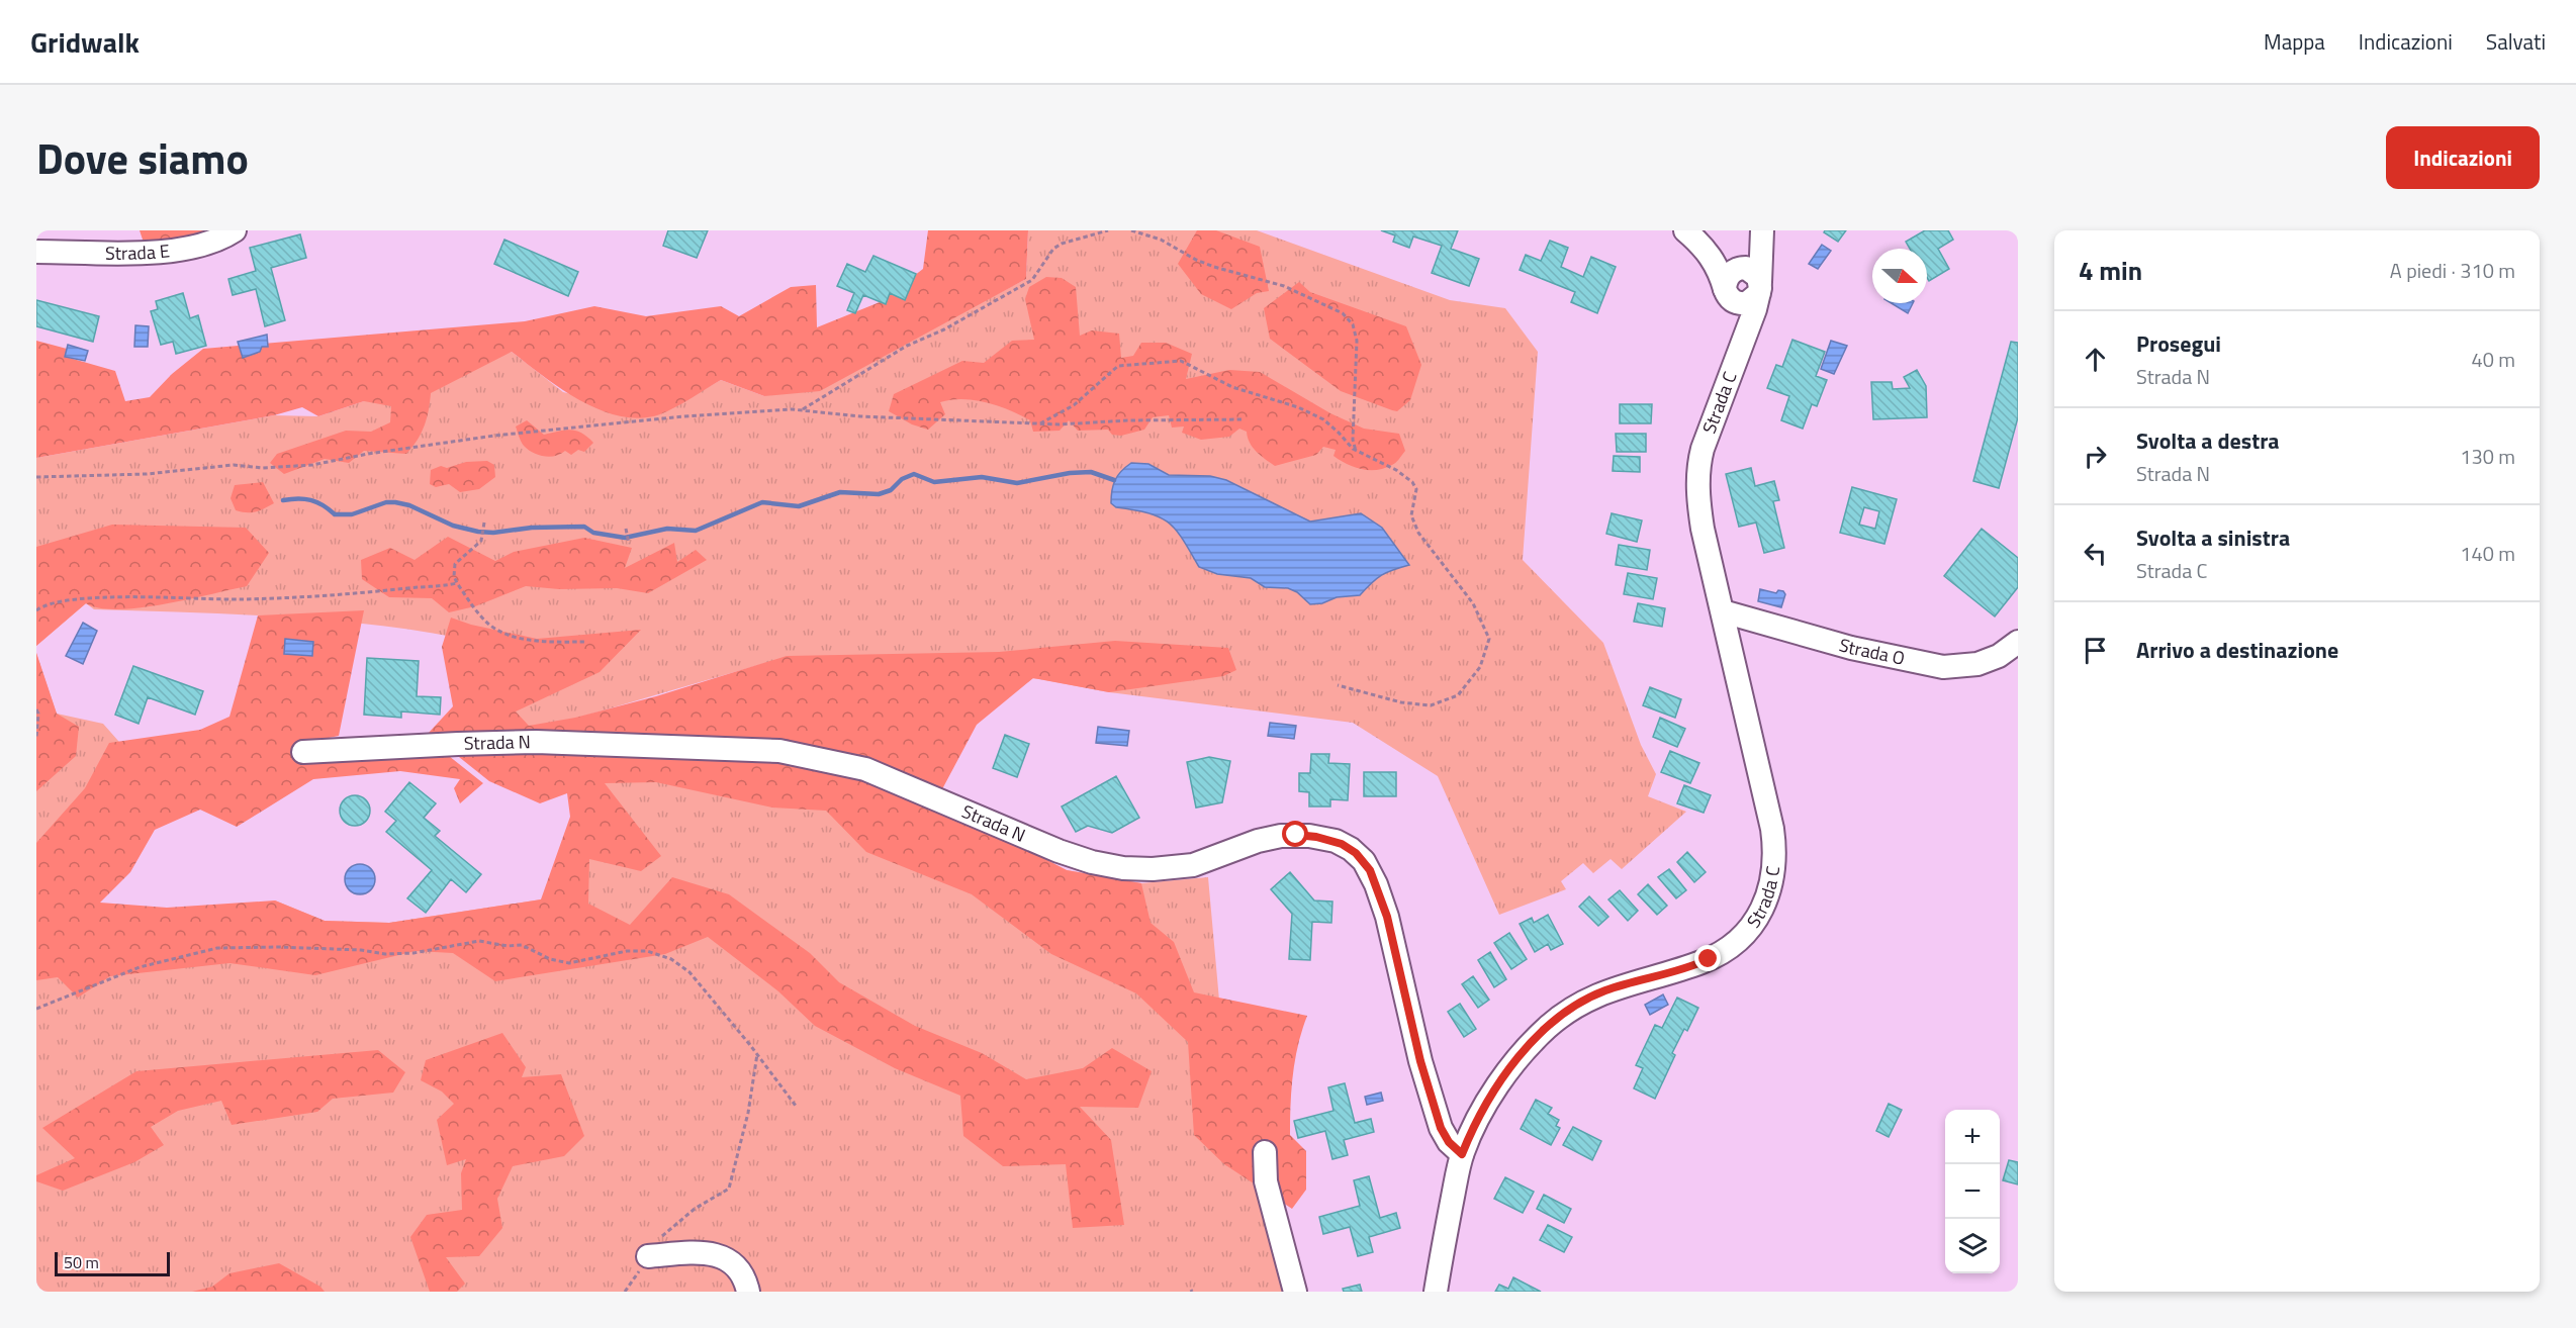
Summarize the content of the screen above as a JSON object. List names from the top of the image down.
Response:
{
  "streets": {
    "street": [
      "Strada E",
      "Strada C",
      "Strada O",
      "Strada N"
    ]
  },
  "crossings": [
    ["Strada C", "Strada O"],
    ["Strada C", "Strada N"]
  ],
  "scale_bar": "50 m",
  "north": "right",
  "page": {
    "header": "Gridwalk",
    "nav": ["Mappa", "Indicazioni", "Salvati"],
    "title": "Dove siamo",
    "buttons": "Indicazioni",
    "heading": ["4 min", "A piedi · 310 m"],
    "list": [
      ["Prosegui", "Strada N", "40 m"],
      ["Svolta a destra", "Strada N", "130 m"],
      ["Svolta a sinistra", "Strada C", "140 m"],
      "Arrivo a destinazione"
    ],
    "map_buttons": ["+", "−"],
    "scale": "50 m"
  }
}
